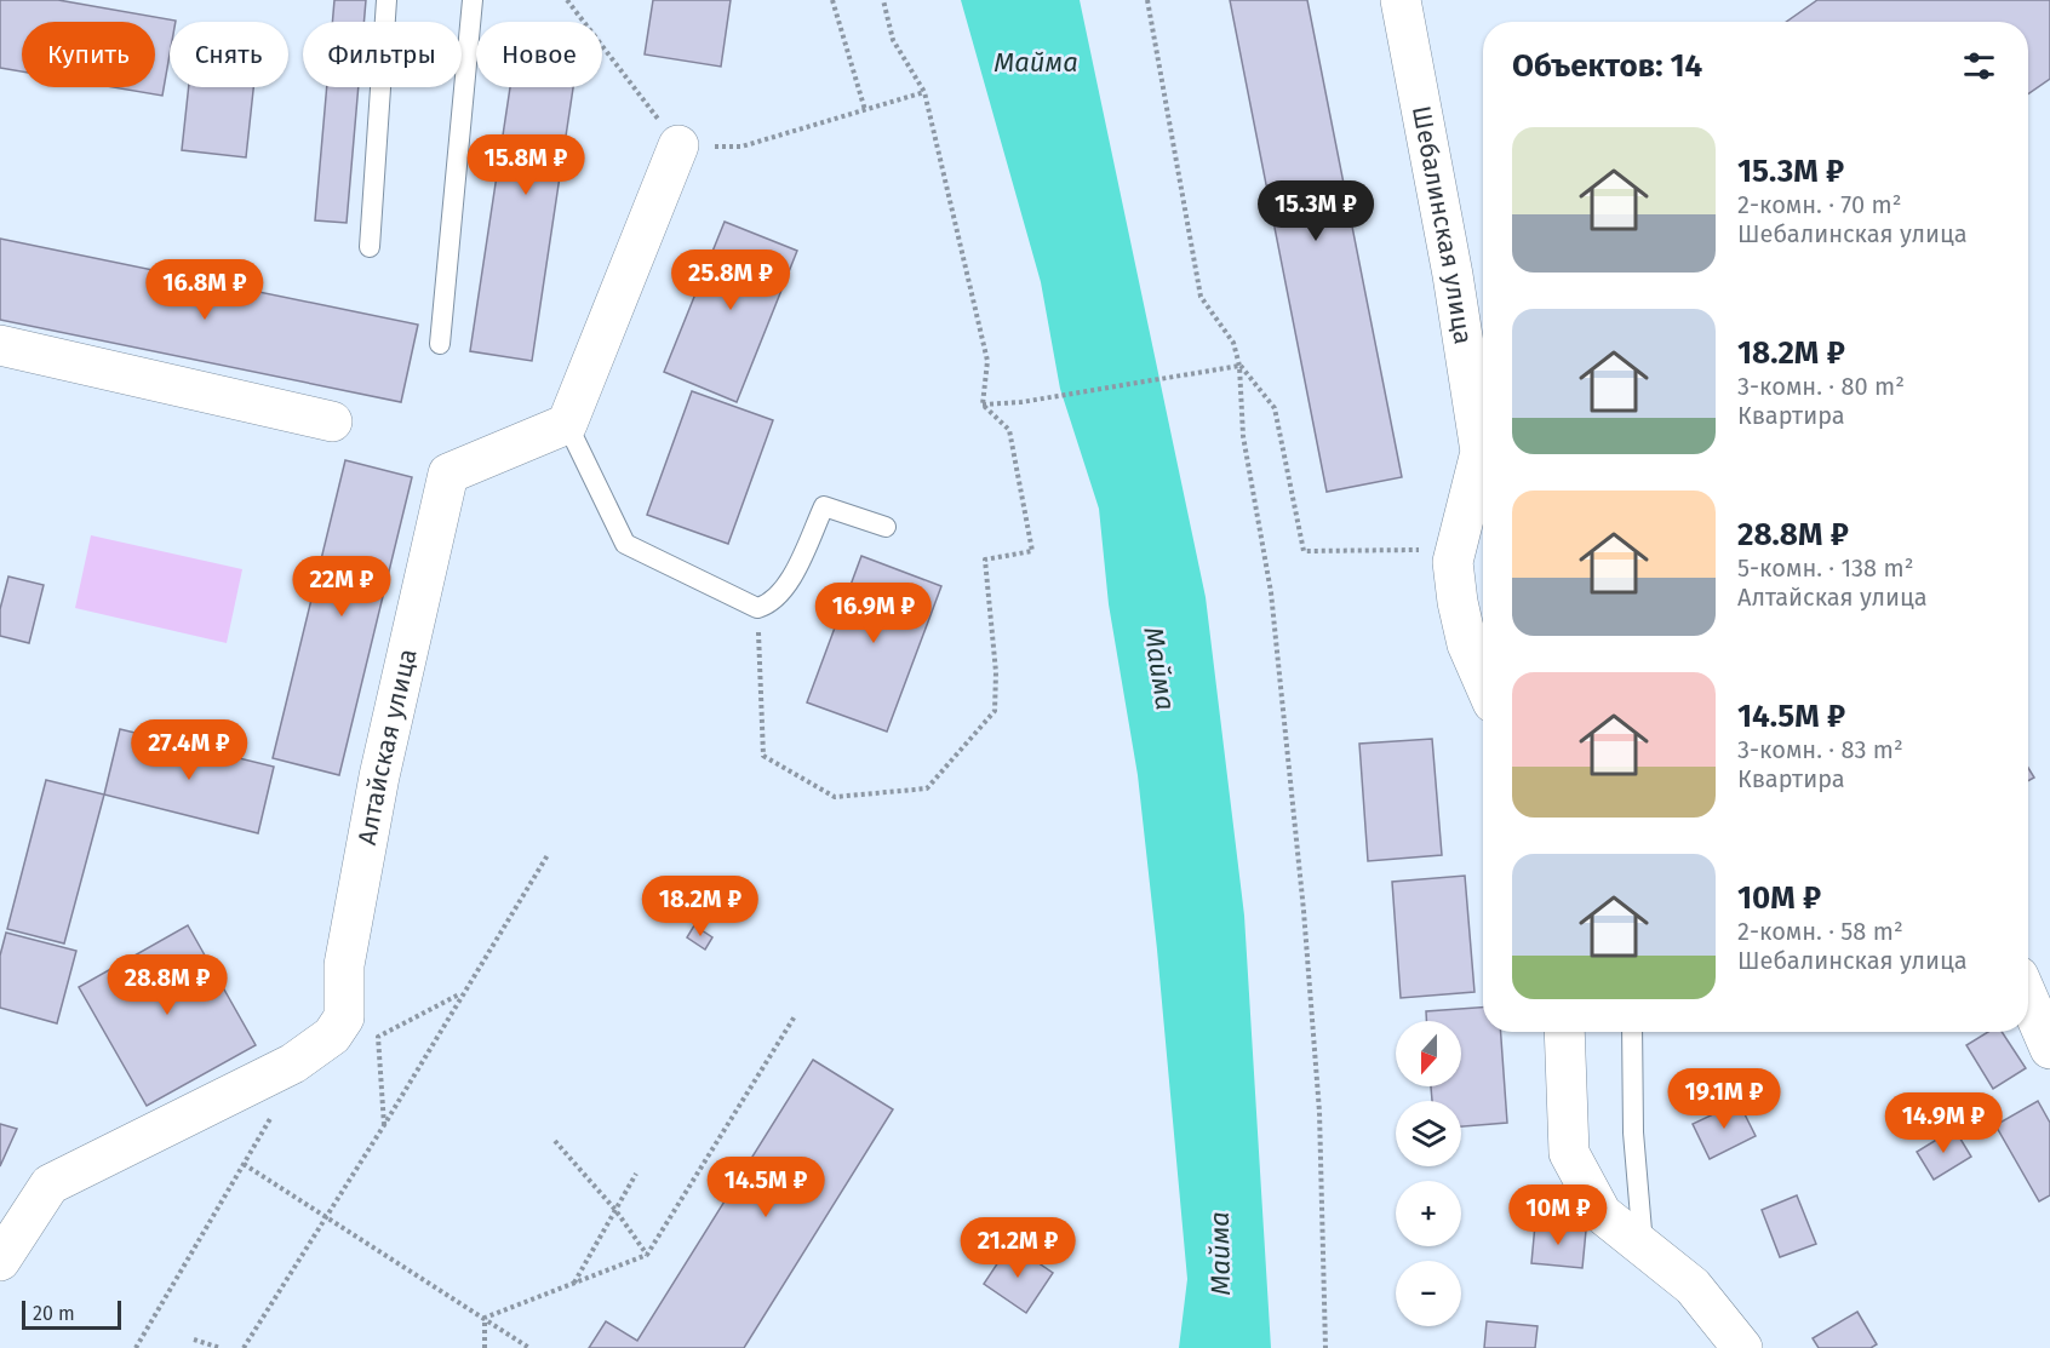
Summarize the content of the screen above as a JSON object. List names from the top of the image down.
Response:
{
  "streets": {
    "street": ["Шебалинская улица", "Алтайская улица"]
  },
  "water": ["Майма"],
  "scale_bar": "20 m",
  "north": "bottom",
  "page": {
    "chip": [
      "Купить",
      "Снять",
      "Фильтры",
      "Новое"
    ],
    "heading": "Объектов: 14",
    "list": [
      {
        "name": "15.3M ₽",
        "note": "2-комн. · 70 m² · Шебалинская улица"
      },
      {
        "name": "18.2M ₽",
        "note": "3-комн. · 80 m² · Квартира"
      },
      {
        "name": "28.8M ₽",
        "note": "5-комн. · 138 m² · Алтайская улица"
      },
      {
        "name": "14.5M ₽",
        "note": "3-комн. · 83 m² · Квартира"
      },
      {
        "name": "10M ₽",
        "note": "2-комн. · 58 m² · Шебалинская улица"
      }
    ],
    "price": [
      "15.8M ₽",
      "15.3M ₽",
      "25.8M ₽",
      "16.8M ₽",
      "22M ₽",
      "16.9M ₽",
      "27.4M ₽",
      "18.2M ₽",
      "28.8M ₽",
      "19.1M ₽",
      "14.9M ₽",
      "14.5M ₽",
      "10M ₽",
      "21.2M ₽"
    ],
    "map_buttons": ["+", "−"],
    "scale": "20 m"
  }
}
